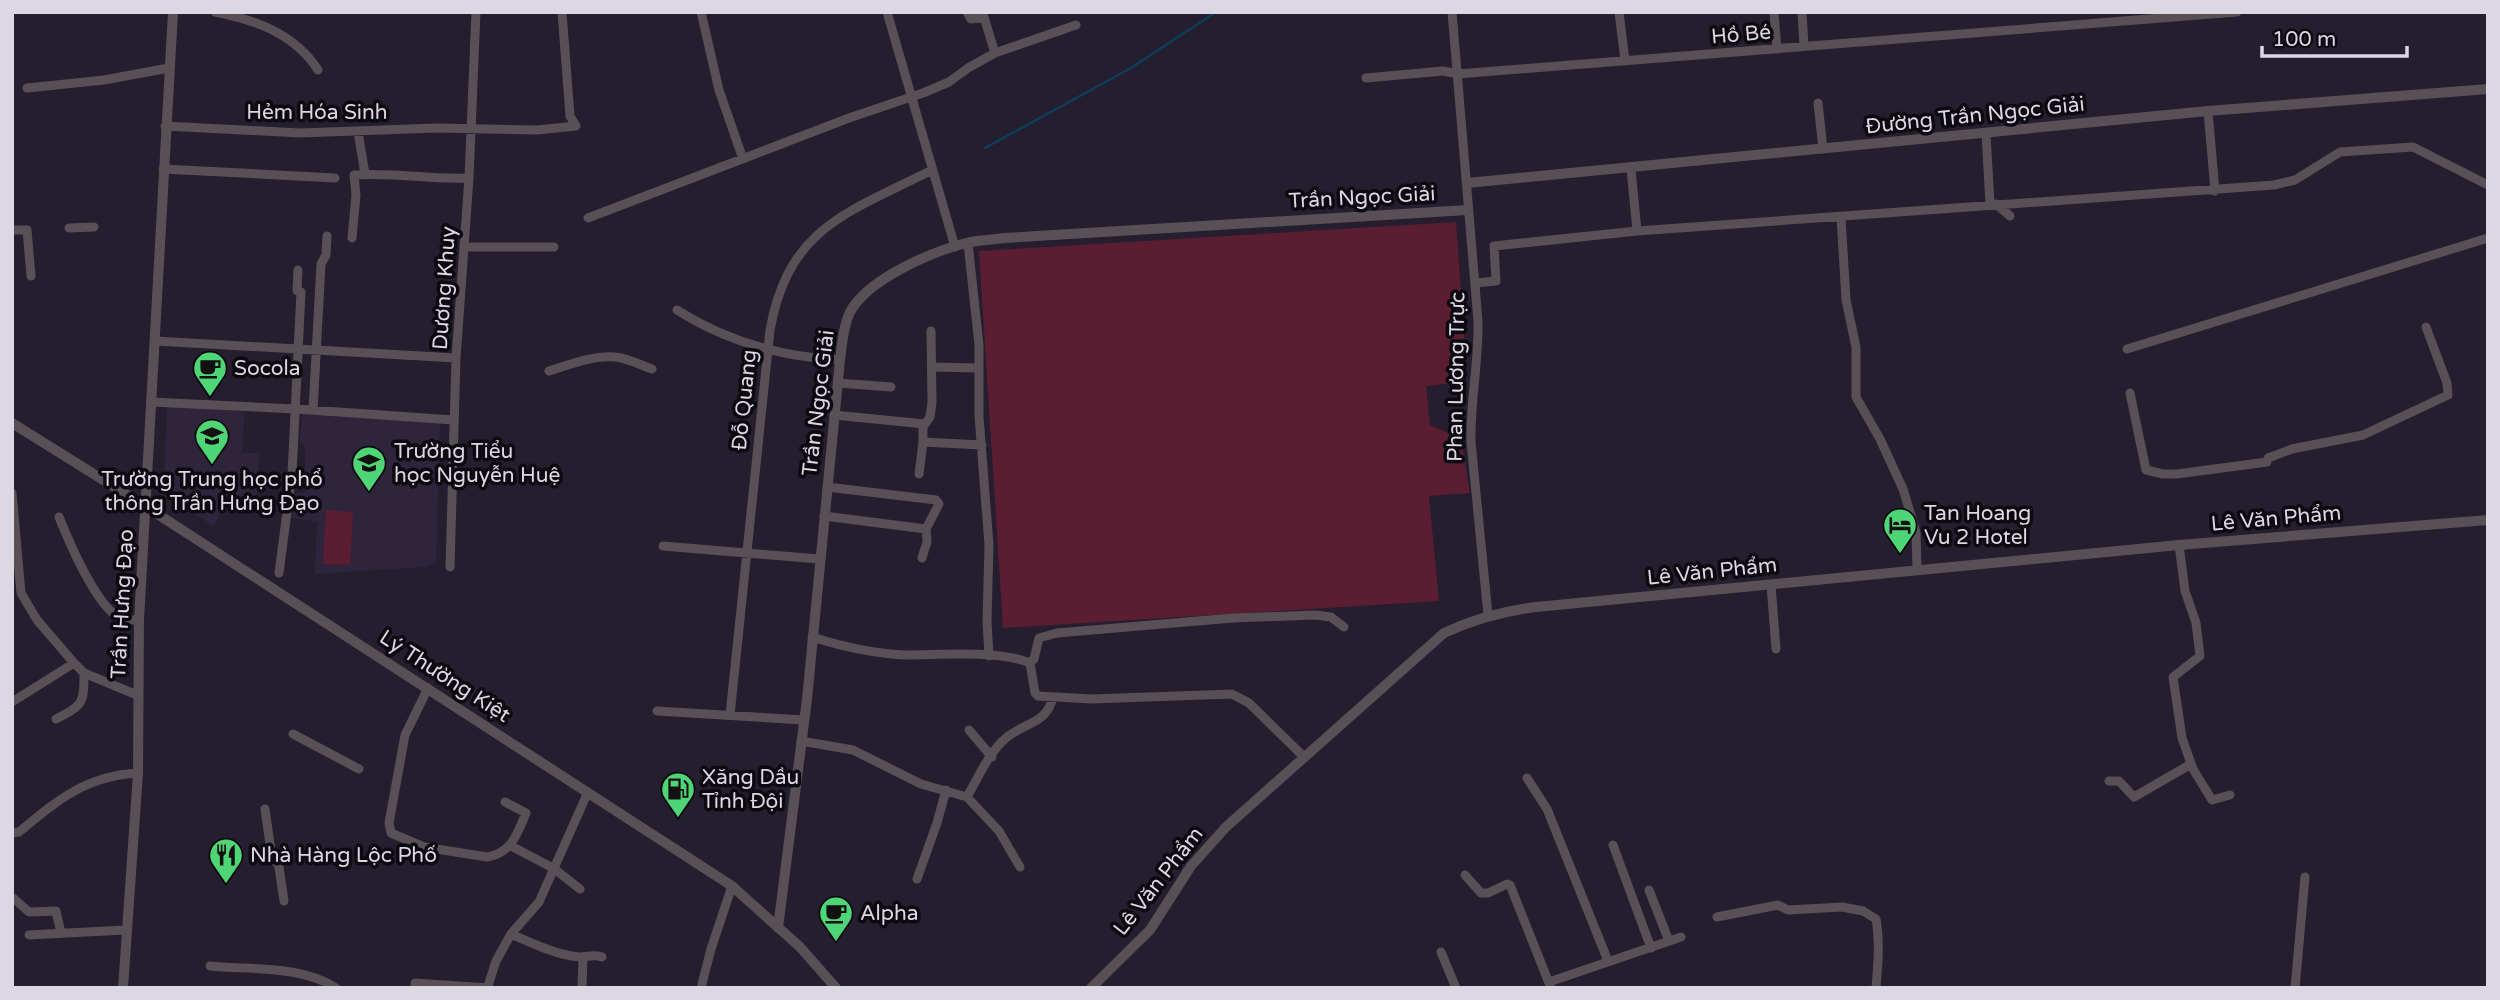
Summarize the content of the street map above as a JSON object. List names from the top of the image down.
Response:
{
  "streets": {
    "street": [
      "Hồ Bé",
      "Hẻm Hóa Sinh",
      "Đường Trần Ngọc Giải",
      "Trần Ngọc Giải",
      "Dương Khuy",
      "Phan Lương Trực",
      "Đỗ Quang",
      "Lê Văn Phẩm",
      "Trần Hưng Đạo",
      "Lý Thường Kiệt"
    ]
  },
  "crossings": [
    ["Hồ Bé", "Phan Lương Trực"],
    ["Hẻm Hóa Sinh", "Dương Khuy"],
    ["Hẻm Hóa Sinh", "Trần Hưng Đạo"],
    ["Đường Trần Ngọc Giải", "Phan Lương Trực"],
    ["Trần Ngọc Giải", "Phan Lương Trực"],
    ["Trần Ngọc Giải", "Lý Thường Kiệt"],
    ["Phan Lương Trực", "Lê Văn Phẩm"],
    ["Trần Hưng Đạo", "Lý Thường Kiệt"]
  ],
  "places": {
    "cafe": ["Socola", "Alpha"],
    "school or university": ["Trường Trung học phổ thông Trần Hưng Đạo", "Trường Tiểu học Nguyễn Huệ"],
    "hotel": ["Tan Hoang Vu 2 Hotel"],
    "fuel station": ["Xăng Dầu Tỉnh Đội"],
    "restaurant": ["Nhà Hàng Lộc Phố"]
  },
  "scale_bar": "100 m"
}
